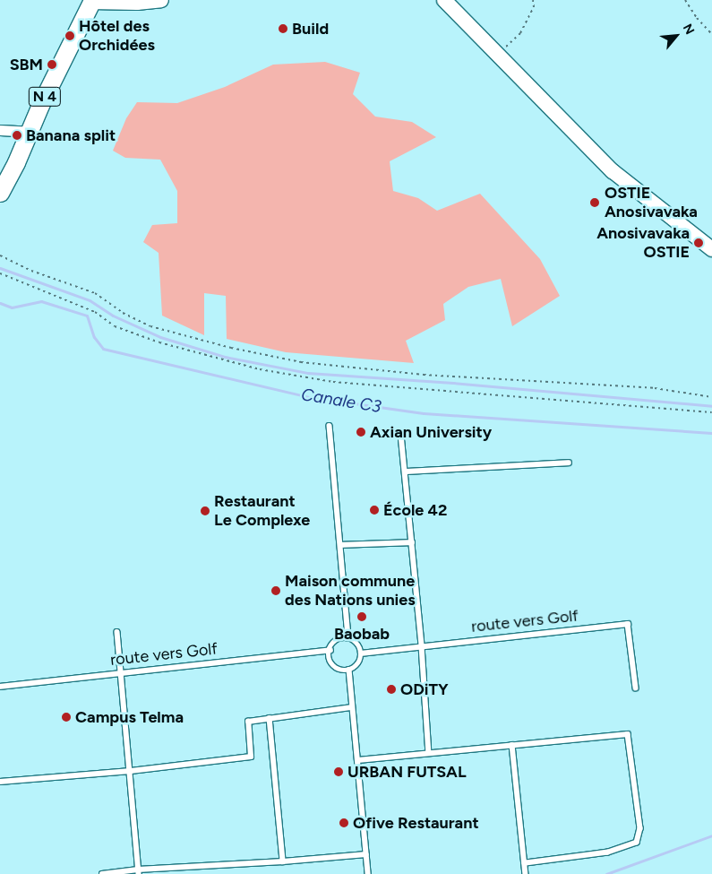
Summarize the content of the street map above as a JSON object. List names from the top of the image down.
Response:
{
  "streets": {
    "main road": ["N 4"],
    "lane": ["route vers Golf"]
  },
  "water": ["Canale C3"],
  "places": [
    "Build",
    "Hôtel des Orchidées",
    "SBM",
    "Banana split",
    "OSTIE Anosivavaka",
    "Anosivavaka OSTIE",
    "Axian University",
    "École 42",
    "Restaurant Le Complexe",
    "Maison commune des Nations unies",
    "Baobab",
    "ODiTY",
    "Campus Telma",
    "URBAN FUTSAL",
    "Ofive Restaurant"
  ],
  "north": "top right"
}
